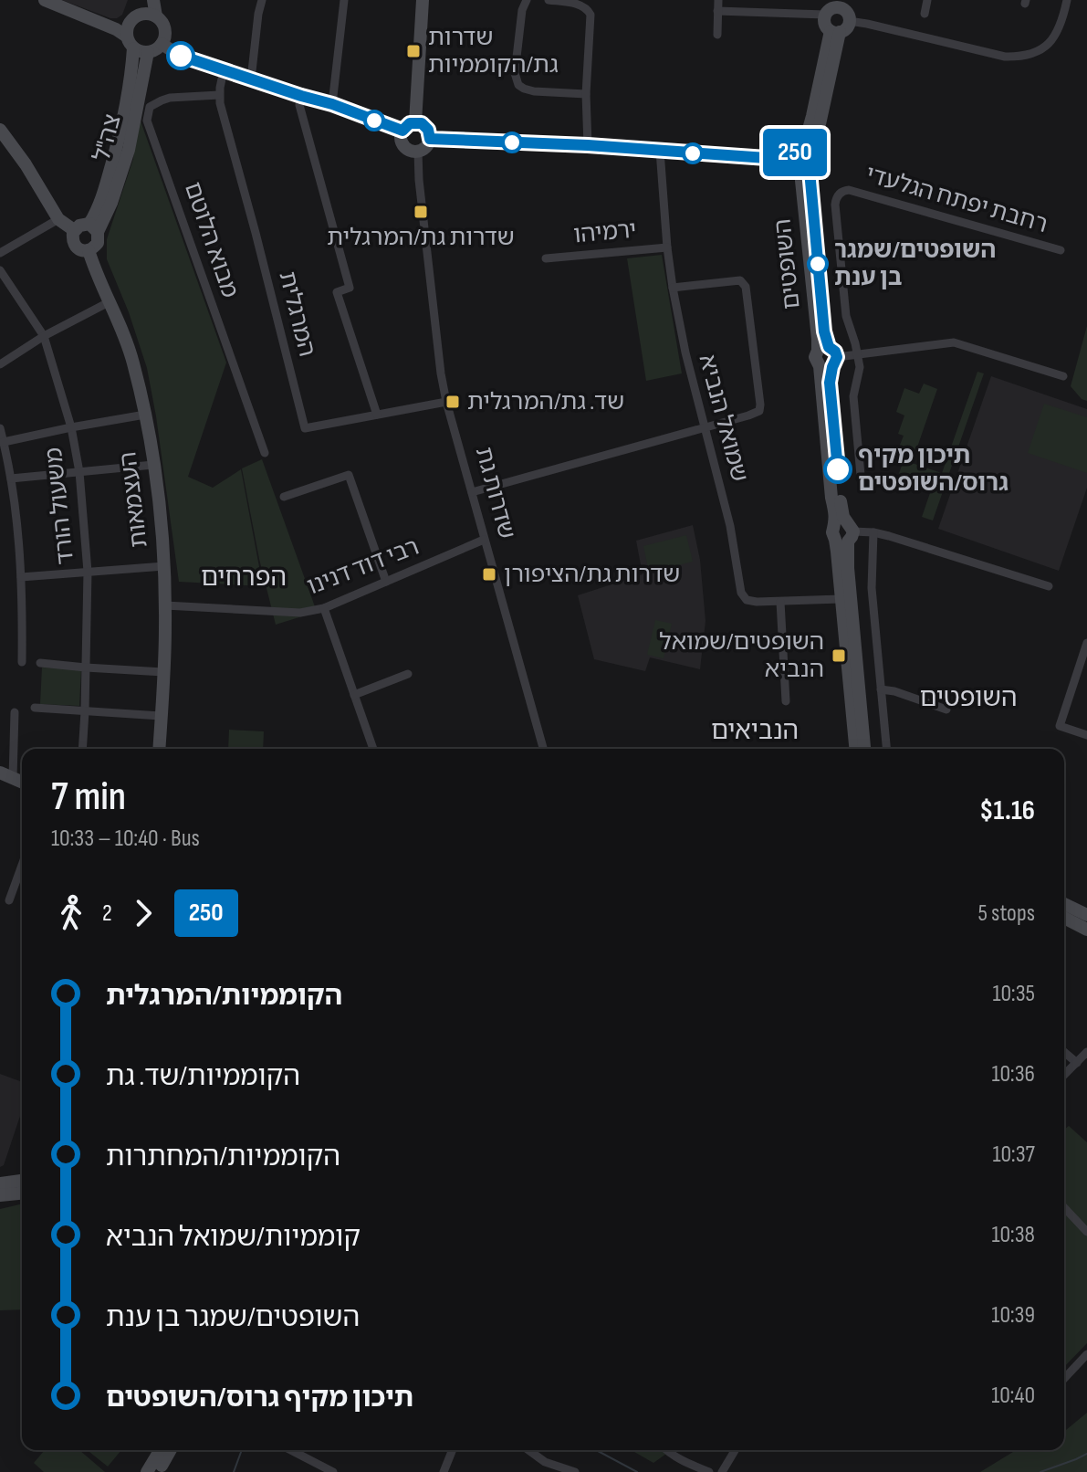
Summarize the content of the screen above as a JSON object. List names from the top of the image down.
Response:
{
  "streets": {
    "street": [
      "צה\"ל",
      "רחבת יפתח הגלעדי",
      "ירמיהו",
      "מבוא הלוטם",
      "השופטים",
      "המרגלית",
      "שמואל הנביא",
      "שדרות גת",
      "העצמאות",
      "משעול הורד",
      "רבי דוד דנינו"
    ]
  },
  "crossings": [
    ["צה\"ל", "העצמאות"],
    ["ירמיהו", "שמואל הנביא"],
    ["מבוא הלוטם", "המרגלית"],
    ["השופטים", "שמואל הנביא"],
    ["המרגלית", "שדרות גת"],
    ["שדרות גת", "רבי דוד דנינו"],
    ["העצמאות", "רבי דוד דנינו"]
  ],
  "districts": ["הפרחים", "השופטים", "הנביאים"],
  "places": {
    "transit": [
      "שדרות גת/הקוממיות",
      "שדרות גת/המרגלית",
      "שד. גת/המרגלית",
      "שדרות גת/הציפורן",
      "השופטים/שמואל הנביא"
    ],
    "other": ["השופטים/שמגר בן ענת", "תיכון מקיף גרוס/השופטים"]
  },
  "lines": ["bus line 250"],
  "page": {
    "on_map": "250",
    "heading": ["7 min", "10:33 – 10:40 · Bus", "$1.16"],
    "legs": ["2", "250", "5 stops"],
    "list": [
      {
        "name": "הקוממיות/המרגלית",
        "value": "10:35"
      },
      {
        "name": "הקוממיות/שד. גת",
        "value": "10:36"
      },
      {
        "name": "הקוממיות/המחתרות",
        "value": "10:37"
      },
      {
        "name": "קוממיות/שמואל הנביא",
        "value": "10:38"
      },
      {
        "name": "השופטים/שמגר בן ענת",
        "value": "10:39"
      },
      {
        "name": "תיכון מקיף גרוס/השופטים",
        "value": "10:40"
      }
    ]
  }
}
